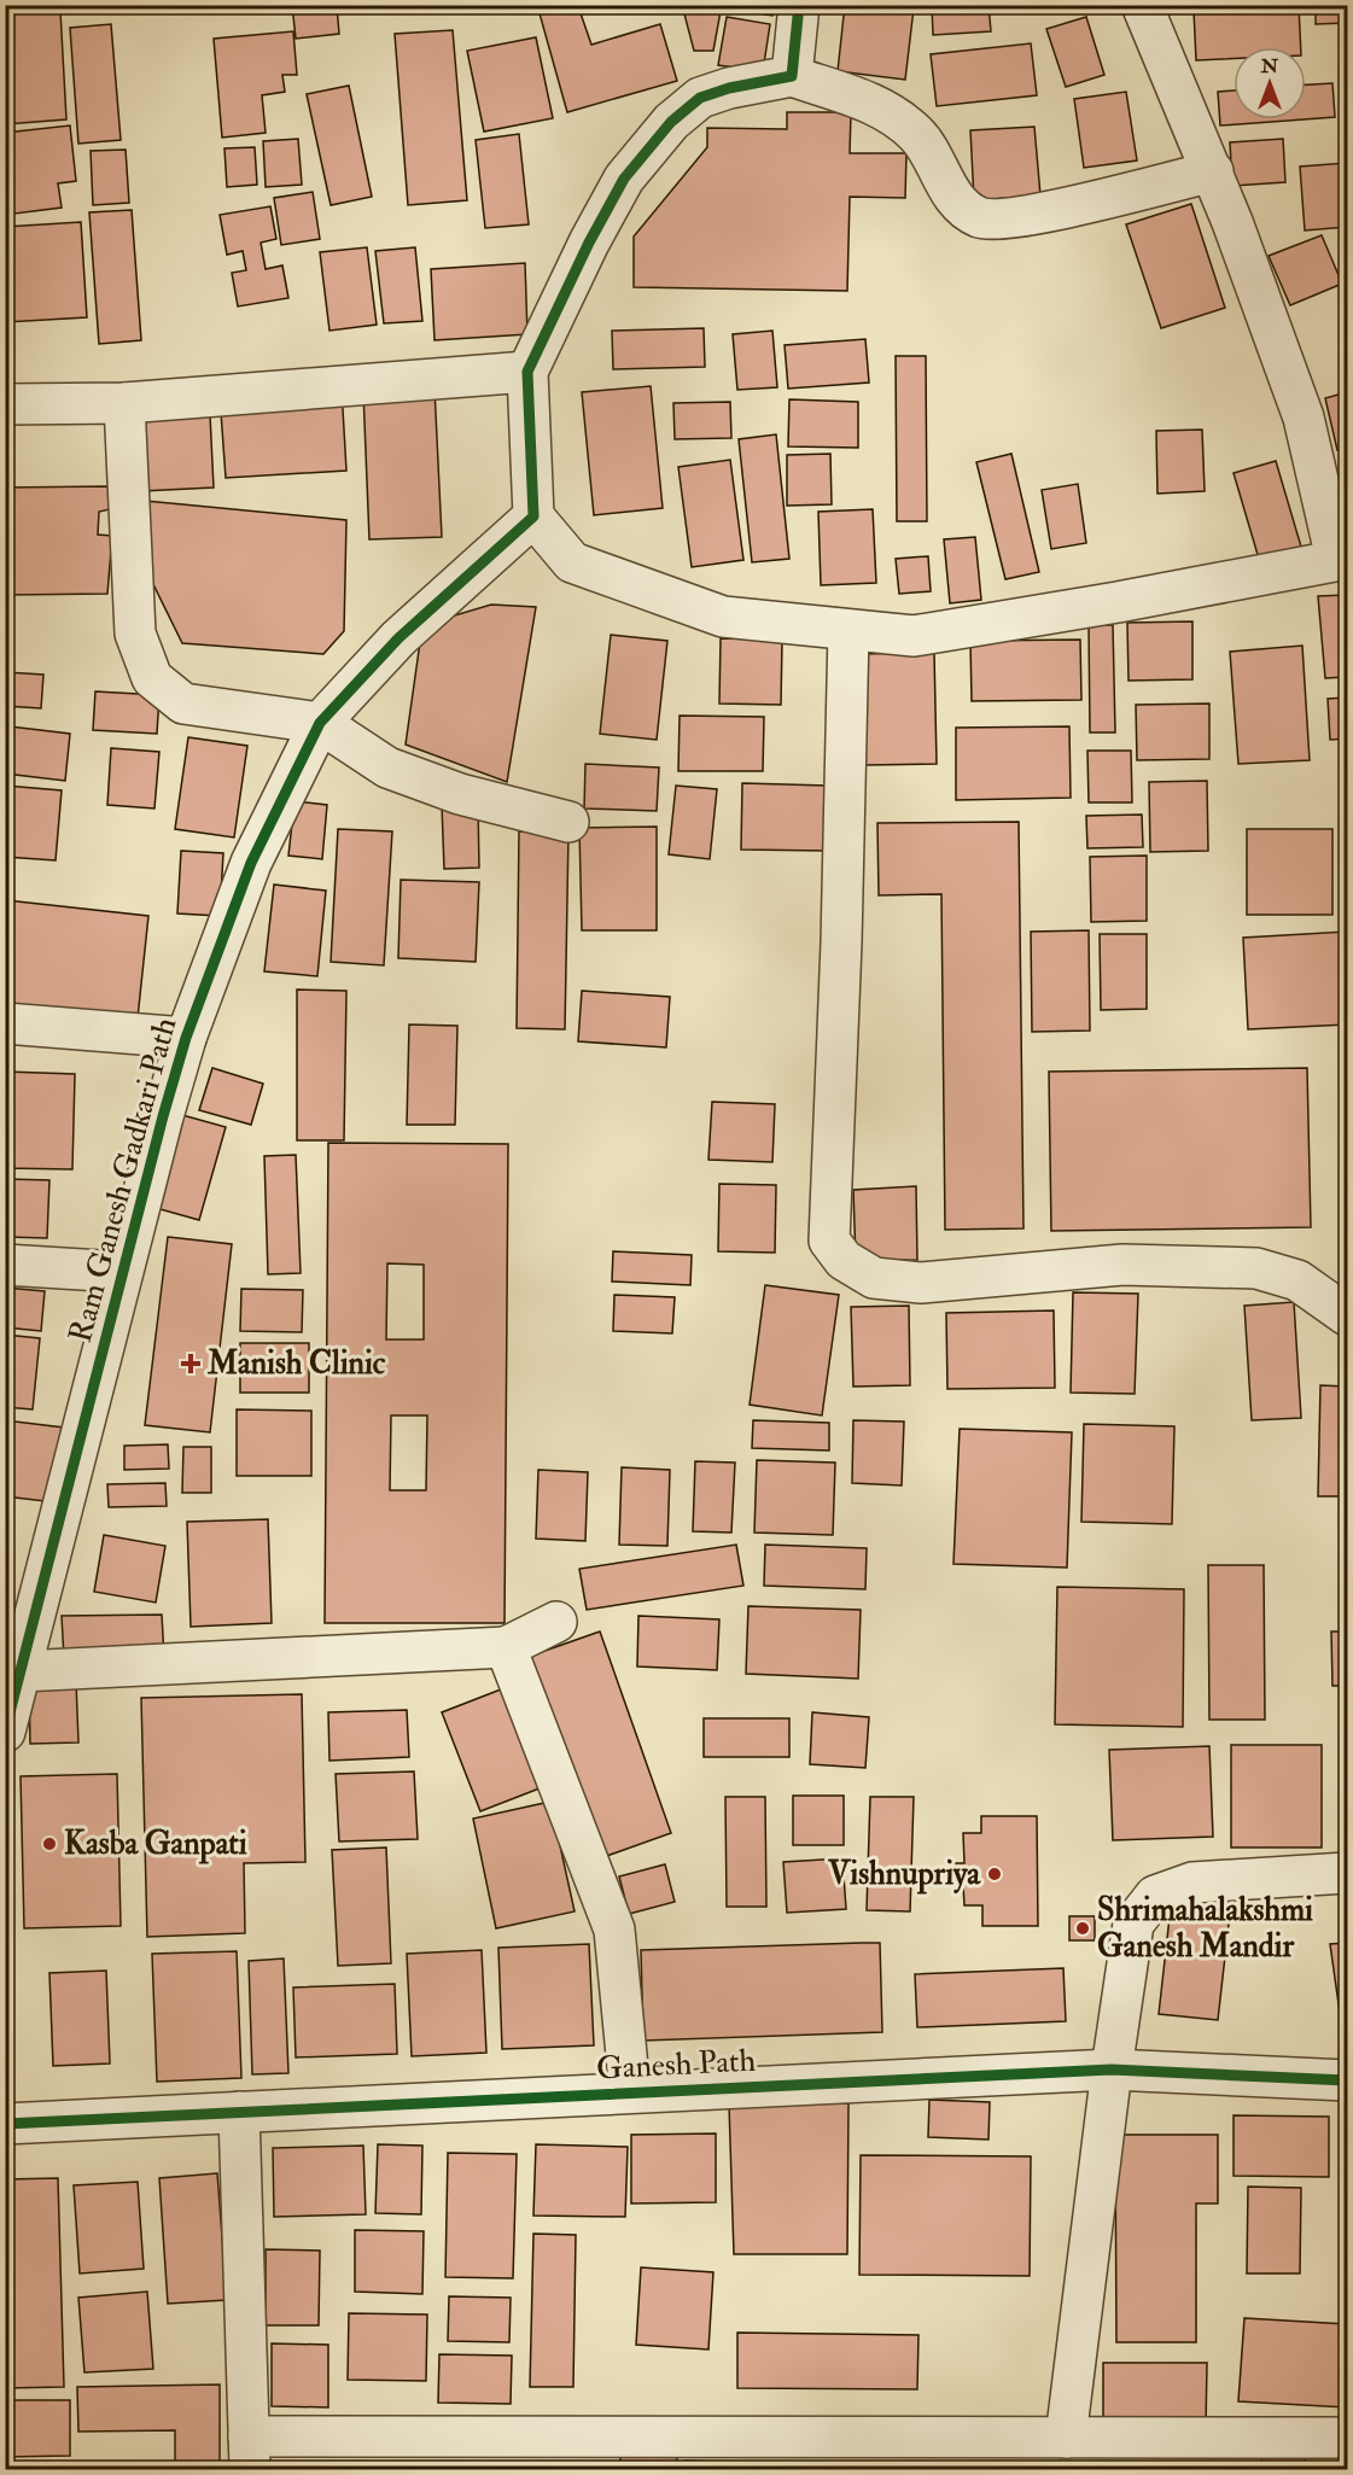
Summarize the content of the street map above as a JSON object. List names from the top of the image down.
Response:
{
  "streets": {
    "street": ["Ram Ganesh Gadkari Path", "Ganesh Path"]
  },
  "places": {
    "health": ["Manish Clinic"],
    "other": ["Kasba Ganpati", "Vishnupriya", "Shrimahalakshmi Ganesh Mandir"]
  },
  "north": "top"
}
